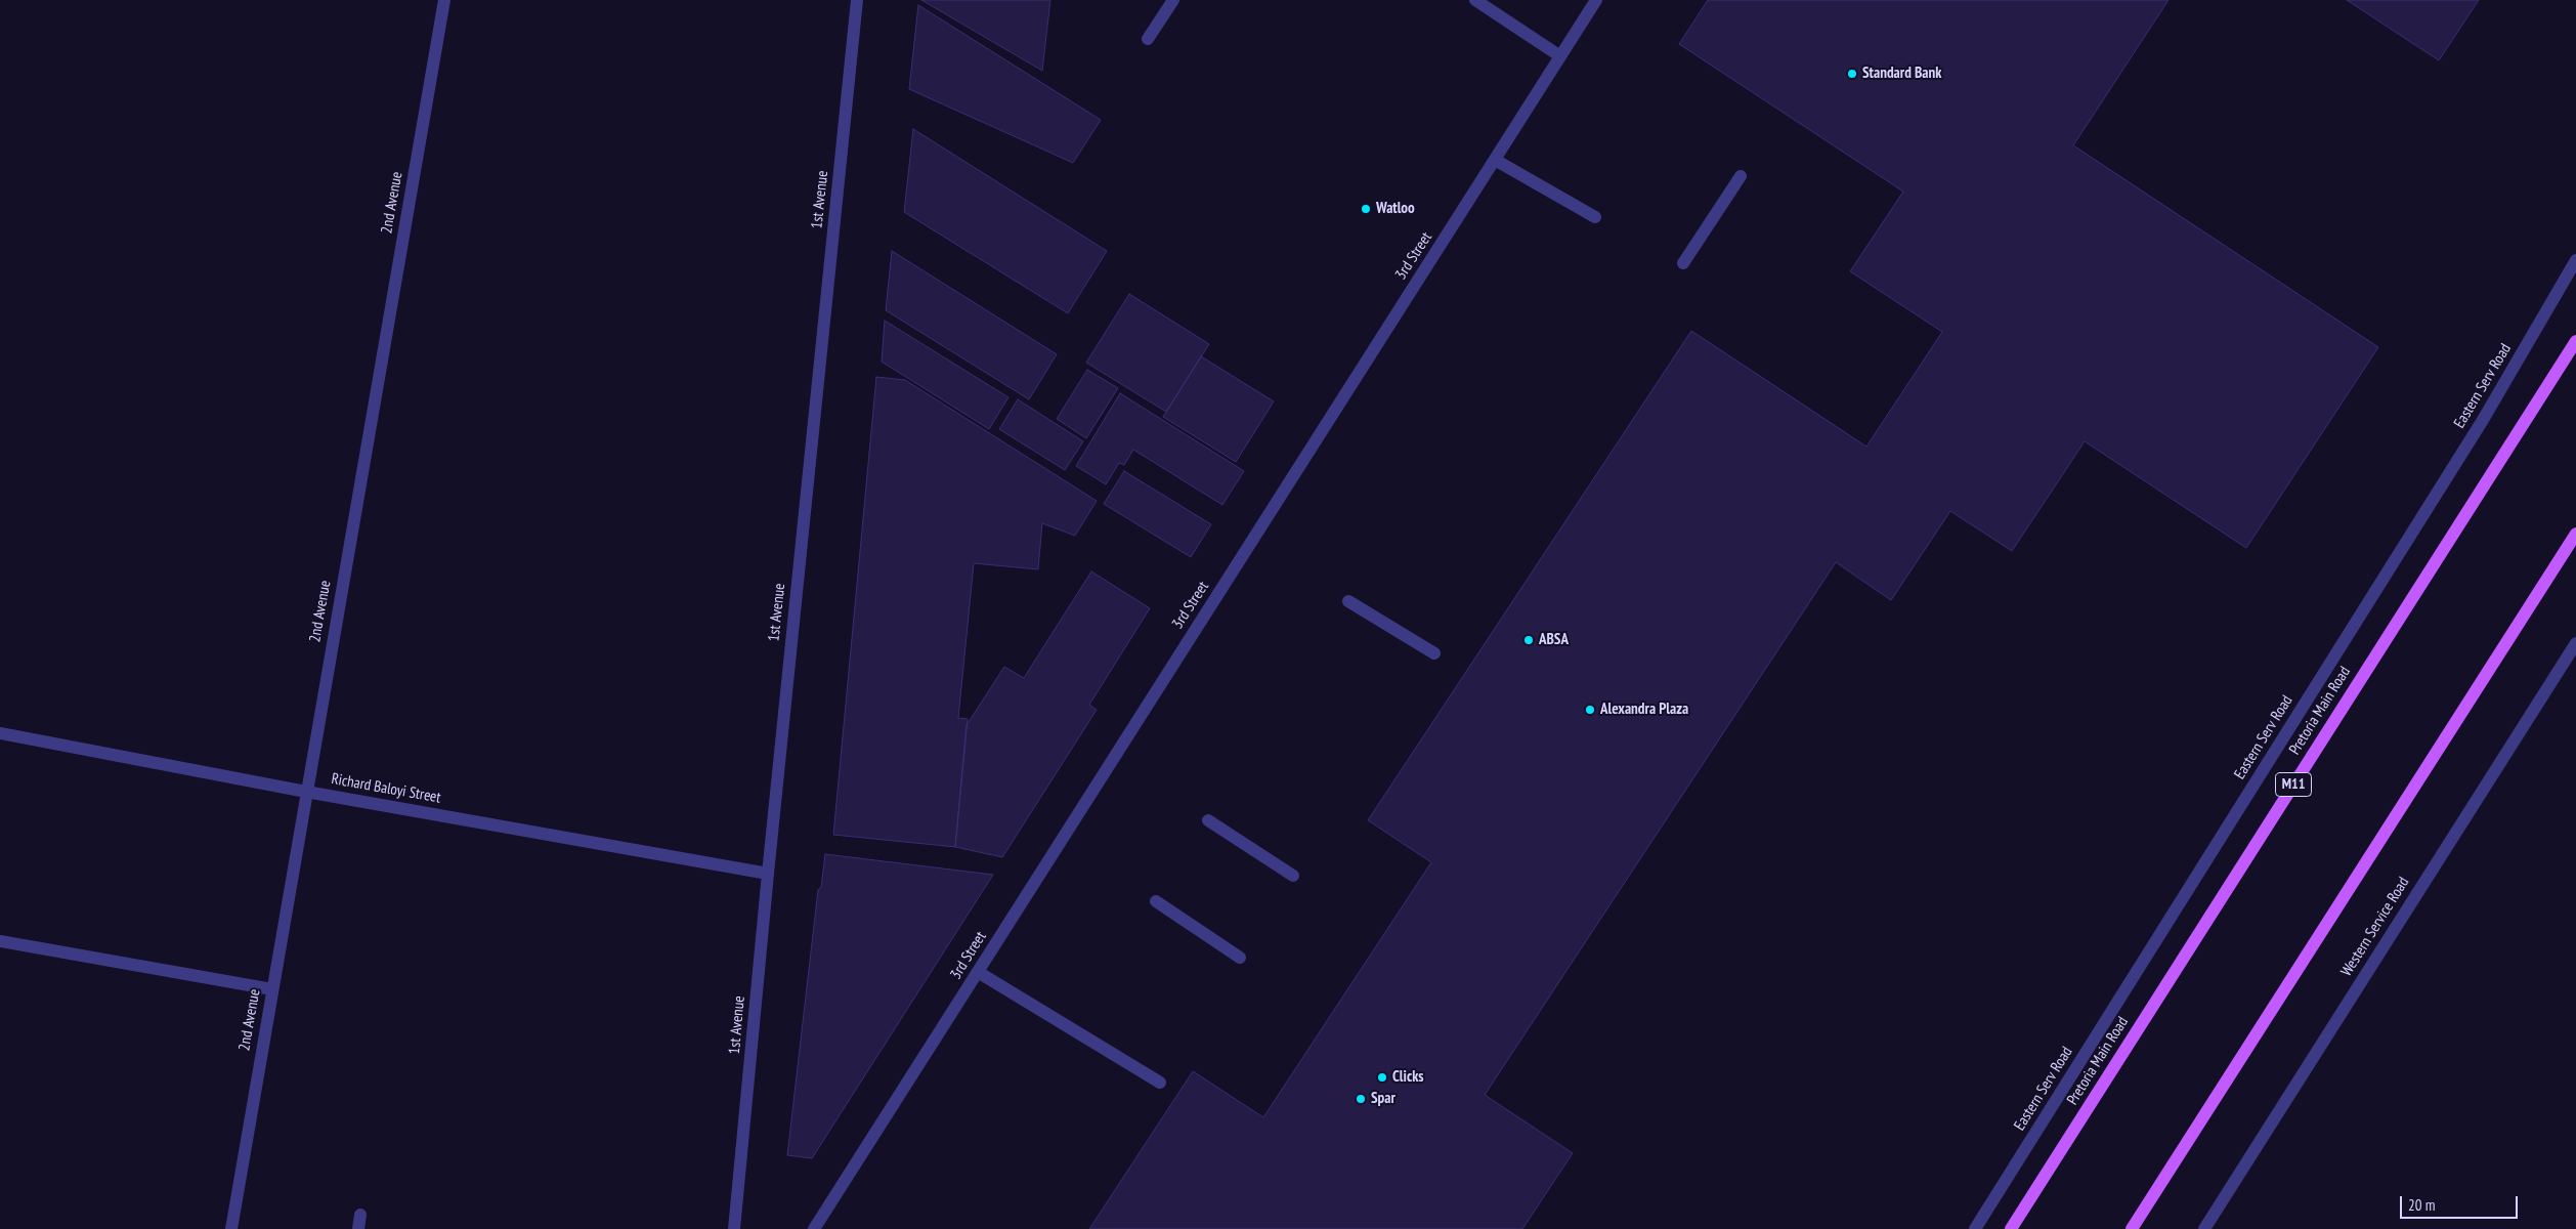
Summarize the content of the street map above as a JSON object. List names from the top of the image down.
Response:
{
  "streets": {
    "main road": ["Pretoria Main Road", "M11"],
    "street": [
      "1st Avenue",
      "2nd Avenue",
      "3rd Street",
      "Eastern Serv Road",
      "Richard Baloyi Street",
      "Western Service Road"
    ]
  },
  "crossings": [
    ["1st Avenue", "Richard Baloyi Street"],
    ["2nd Avenue", "Richard Baloyi Street"]
  ],
  "places": [
    "Standard Bank",
    "Watloo",
    "ABSA",
    "Alexandra Plaza",
    "Clicks",
    "Spar"
  ],
  "scale_bar": "20 m"
}
